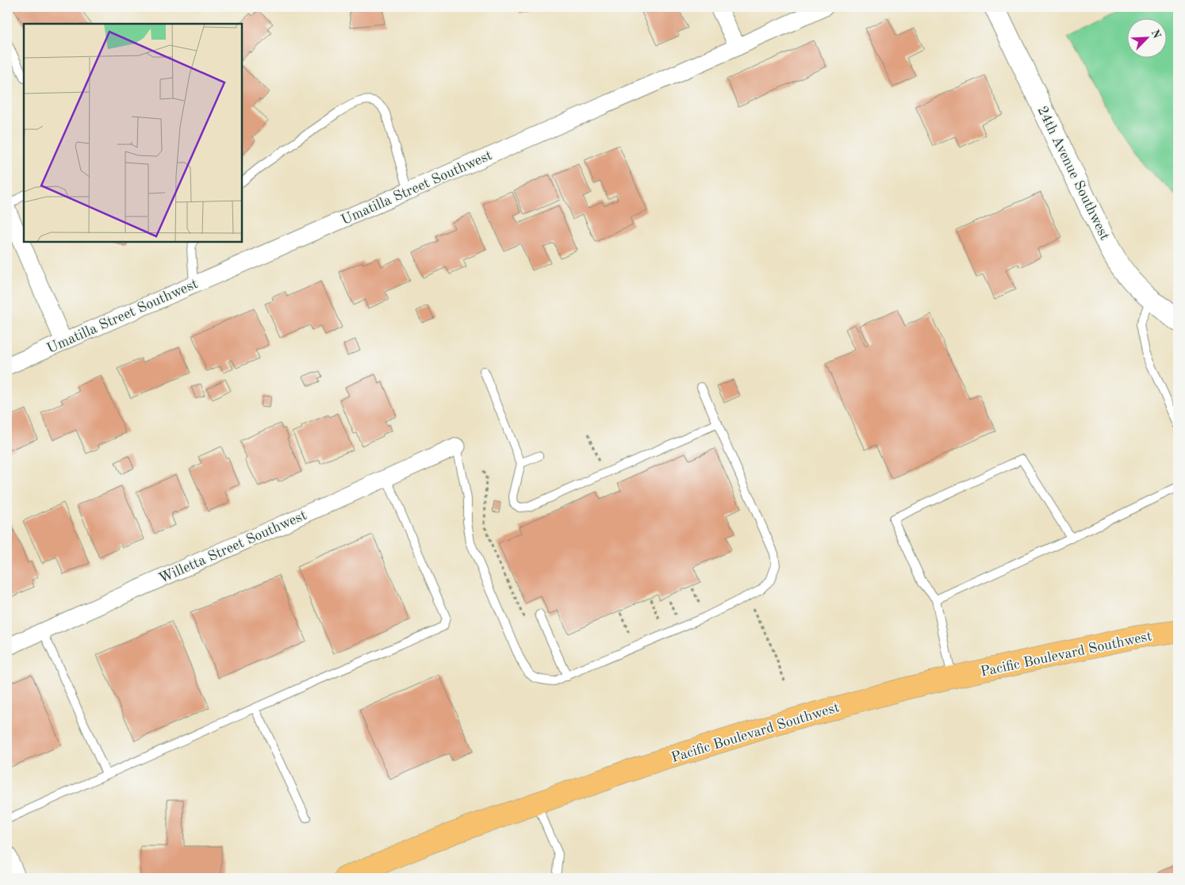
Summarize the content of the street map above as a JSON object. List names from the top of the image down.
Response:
{
  "streets": {
    "main road": ["Pacific Boulevard Southwest"],
    "street": ["24th Avenue Southwest", "Umatilla Street Southwest", "Willetta Street Southwest"]
  },
  "north": "top right"
}
